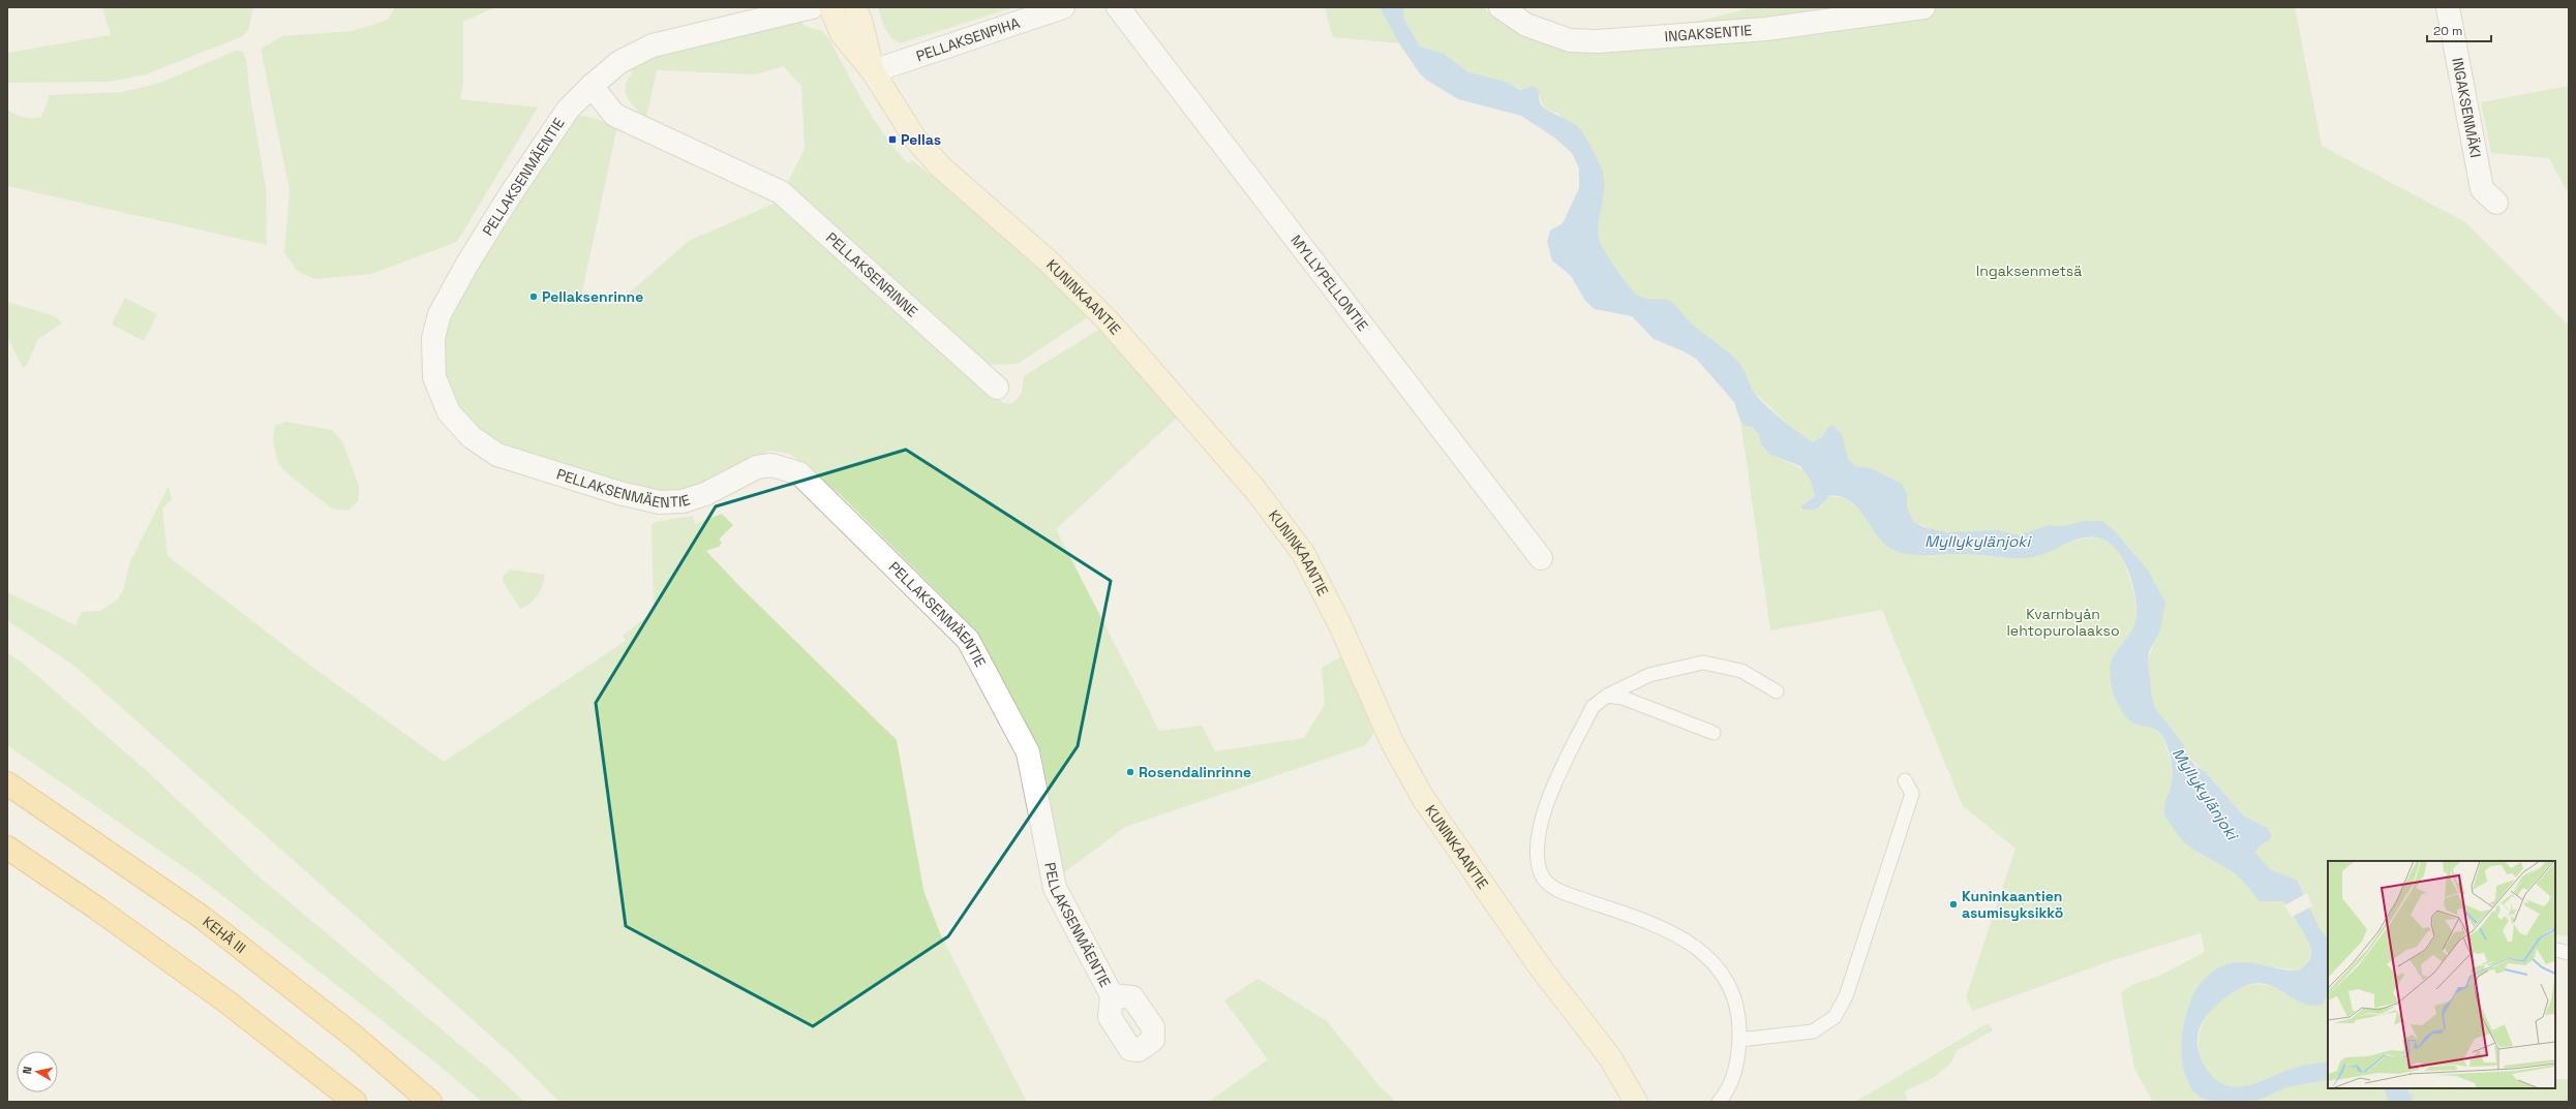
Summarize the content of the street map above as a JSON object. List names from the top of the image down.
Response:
{
  "streets": {
    "highway": ["KEHÄ III"],
    "main road": ["KUNINKAANTIE"],
    "street": [
      "INGAKSENTIE",
      "PELLAKSENPIHA",
      "INGAKSENMÄKI",
      "PELLAKSENMÄENTIE",
      "PELLAKSENRINNE",
      "MYLLYPELLONTIE"
    ]
  },
  "crossings": [
    ["PELLAKSENPIHA", "KUNINKAANTIE"],
    ["PELLAKSENMÄENTIE", "PELLAKSENRINNE"]
  ],
  "water": ["Myllykylänjoki"],
  "parks": ["Ingaksenmetsä", "Kvarnbyån lehtopurolaakso"],
  "places": {
    "transit": ["Pellas"],
    "other": ["Pellaksenrinne", "Rosendalinrinne", "Kuninkaantien asumisyksikkö"]
  },
  "scale_bar": "20 m",
  "north": "left"
}
